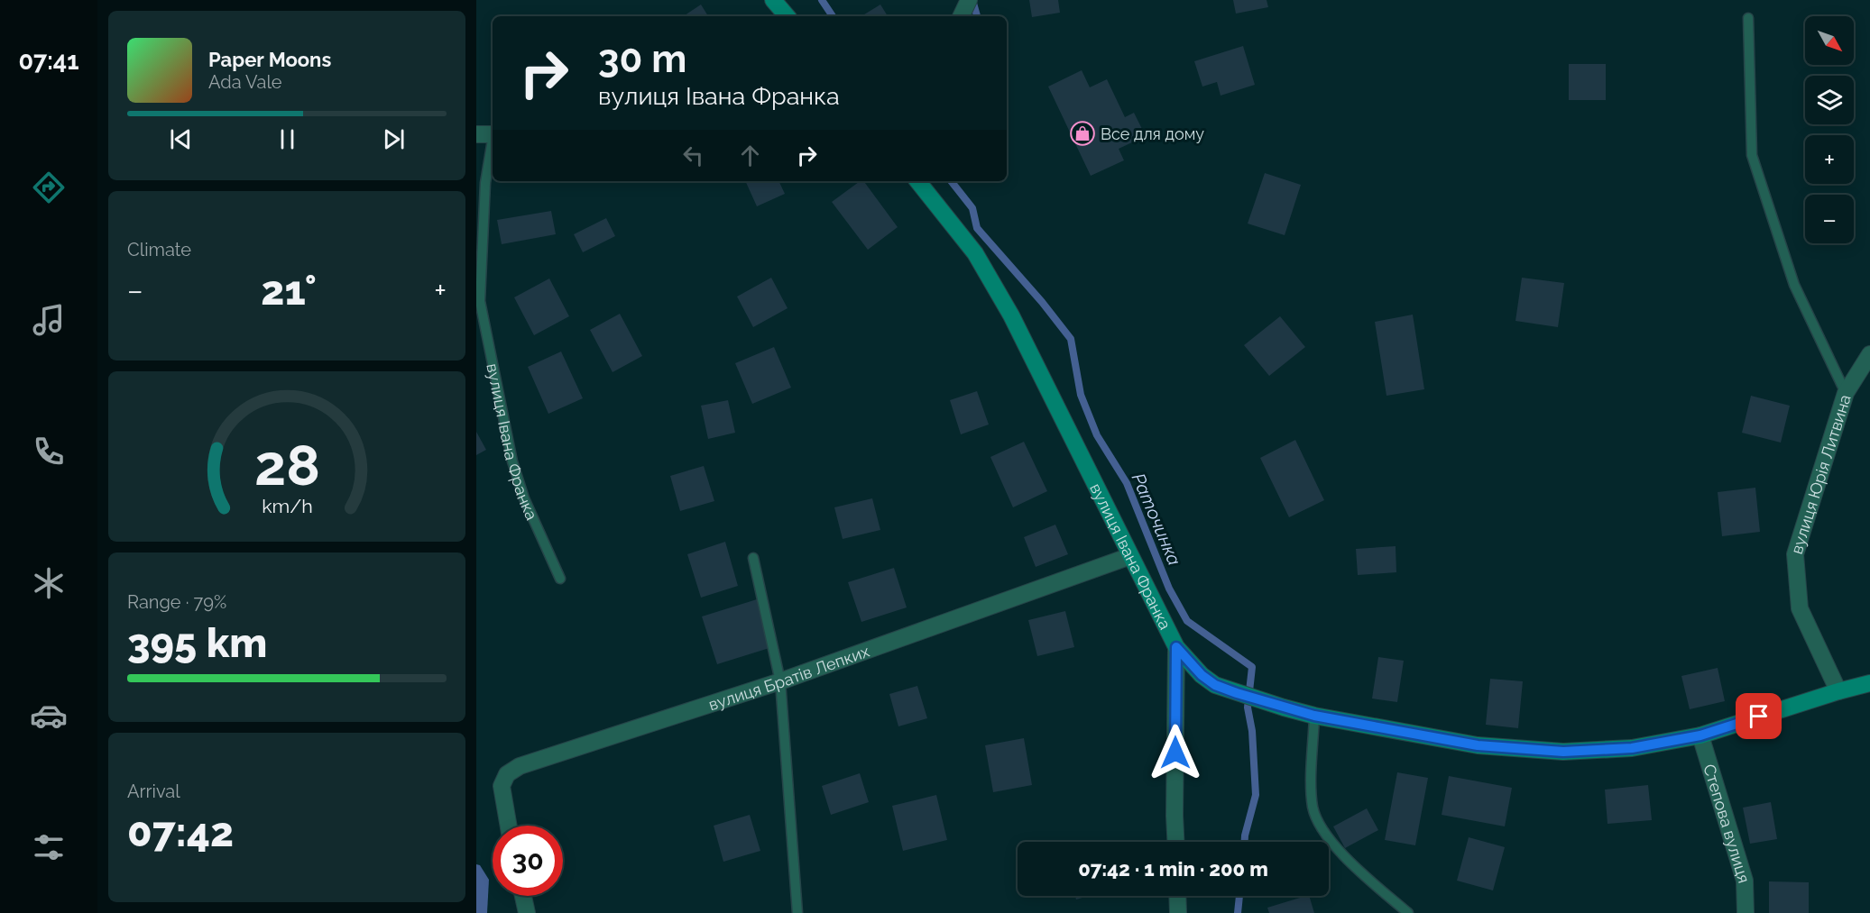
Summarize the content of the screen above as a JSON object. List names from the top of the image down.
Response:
{
  "streets": {
    "main road": ["вулиця Івана Франка"],
    "street": ["вулиця Юрія Литвина", "вулиця Братів Лепких", "Степова вулиця"]
  },
  "crossings": [
    ["вулиця Івана Франка", "вулиця Юрія Литвина"],
    ["вулиця Івана Франка", "вулиця Братів Лепких"],
    ["вулиця Івана Франка", "Степова вулиця"]
  ],
  "water": ["Раточинка"],
  "places": {
    "shop": ["Все для дому"]
  },
  "north": "bottom right",
  "page": {
    "tabs": "07:41",
    "map_buttons": ["+", "−"],
    "turn": ["30 m", "вулиця Івана Франка"],
    "song": ["Paper Moons", "Ada Vale"],
    "tile": [
      "Climate",
      ["Range · 79%", "395 km"],
      ["Arrival", "07:42"]
    ],
    "heat": ["−", "21°", "+"],
    "limit": "30",
    "trip": "07:42 · 1 min · 200 m",
    "gauge": ["28", "km/h"]
  }
}
